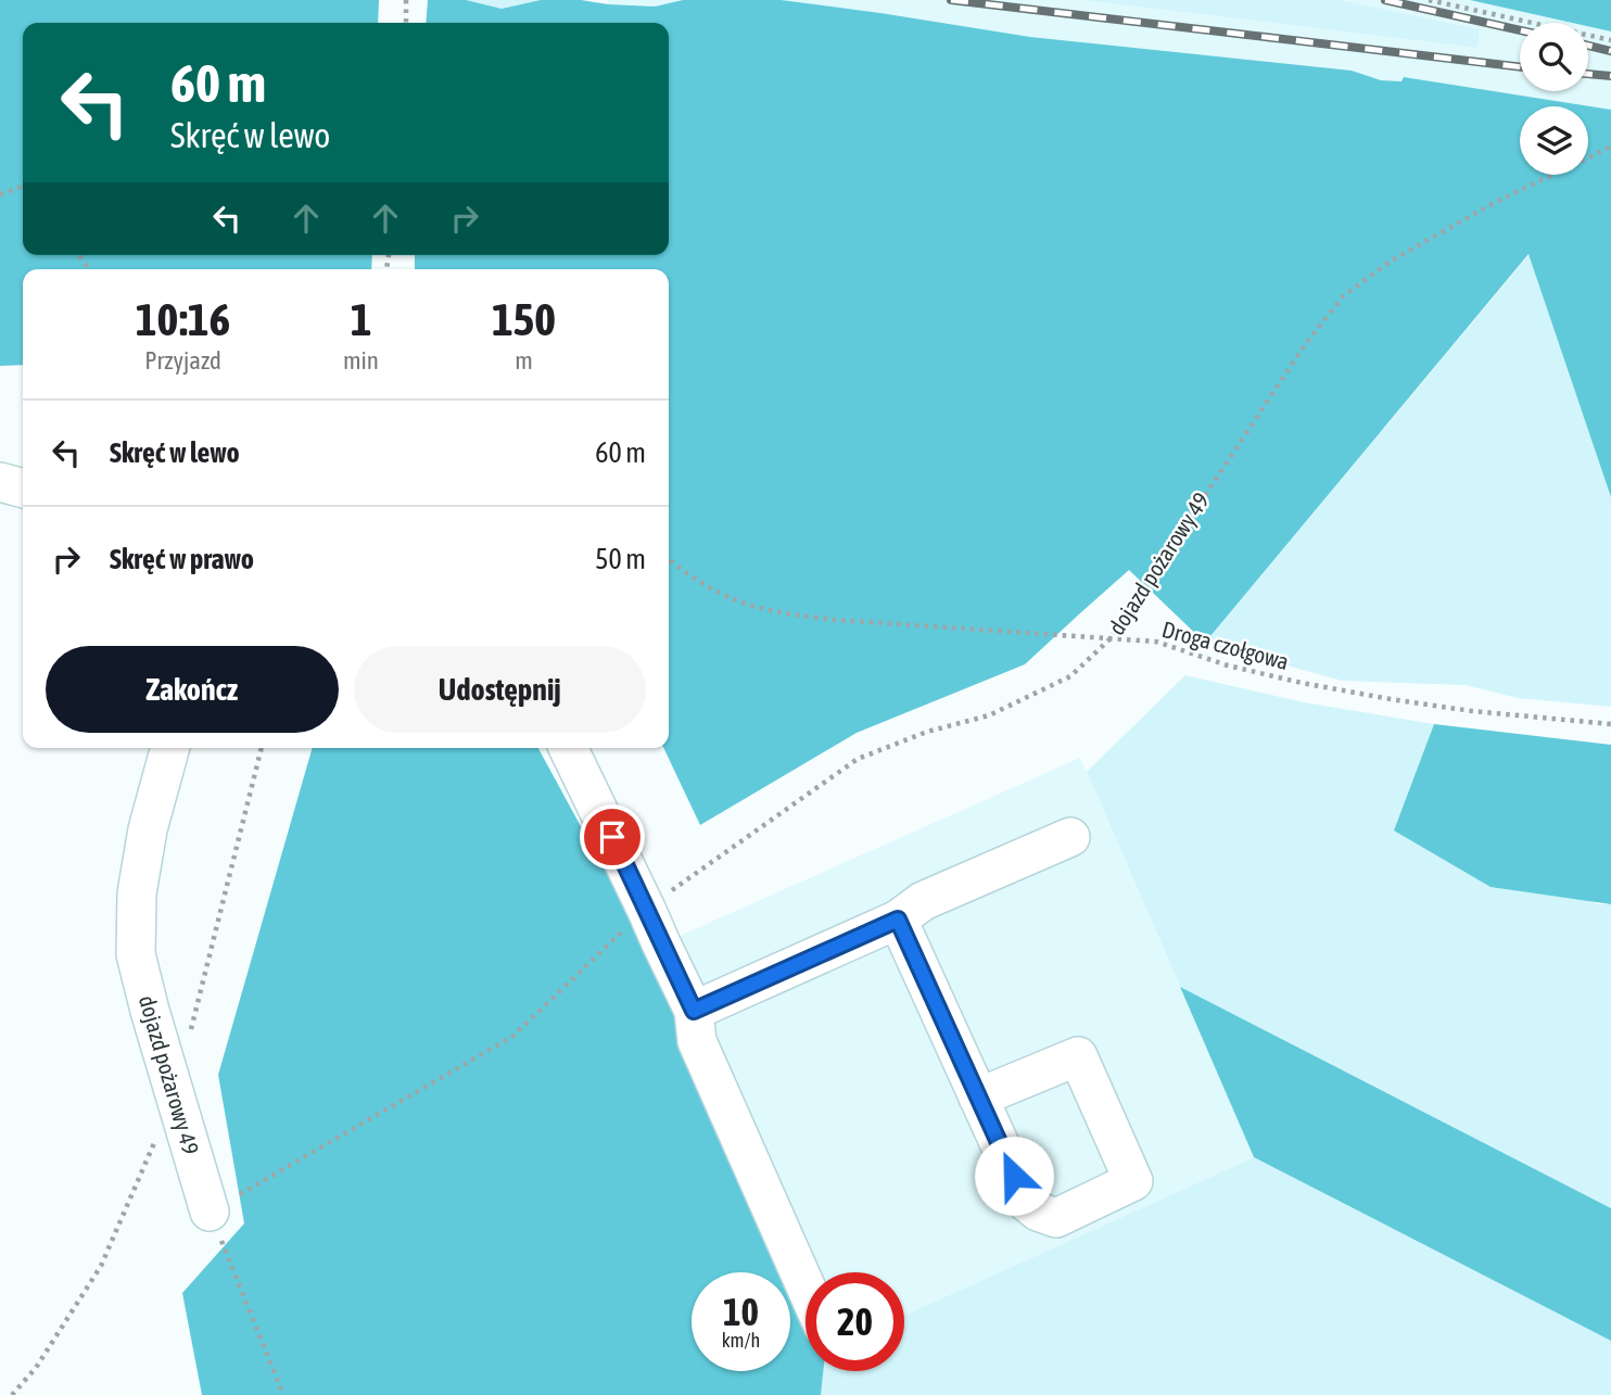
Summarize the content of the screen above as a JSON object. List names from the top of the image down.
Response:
{
  "streets": {
    "lane": ["dojazd pożarowy 49"],
    "path": ["Droga czołgowa"]
  },
  "crossings": [
    ["dojazd pożarowy 49", "Droga czołgowa"]
  ],
  "page": {
    "turn": ["60 m", "Skręć w lewo"],
    "eta": [
      "10:16",
      "Przyjazd",
      "1",
      "min",
      "150",
      "m"
    ],
    "list": [
      {
        "name": "Skręć w lewo",
        "value": "60 m"
      },
      {
        "name": "Skręć w prawo",
        "value": "50 m"
      }
    ],
    "buttons": ["Zakończ", "Udostępnij"],
    "speed": "10 km/h",
    "limit": "20"
  }
}
